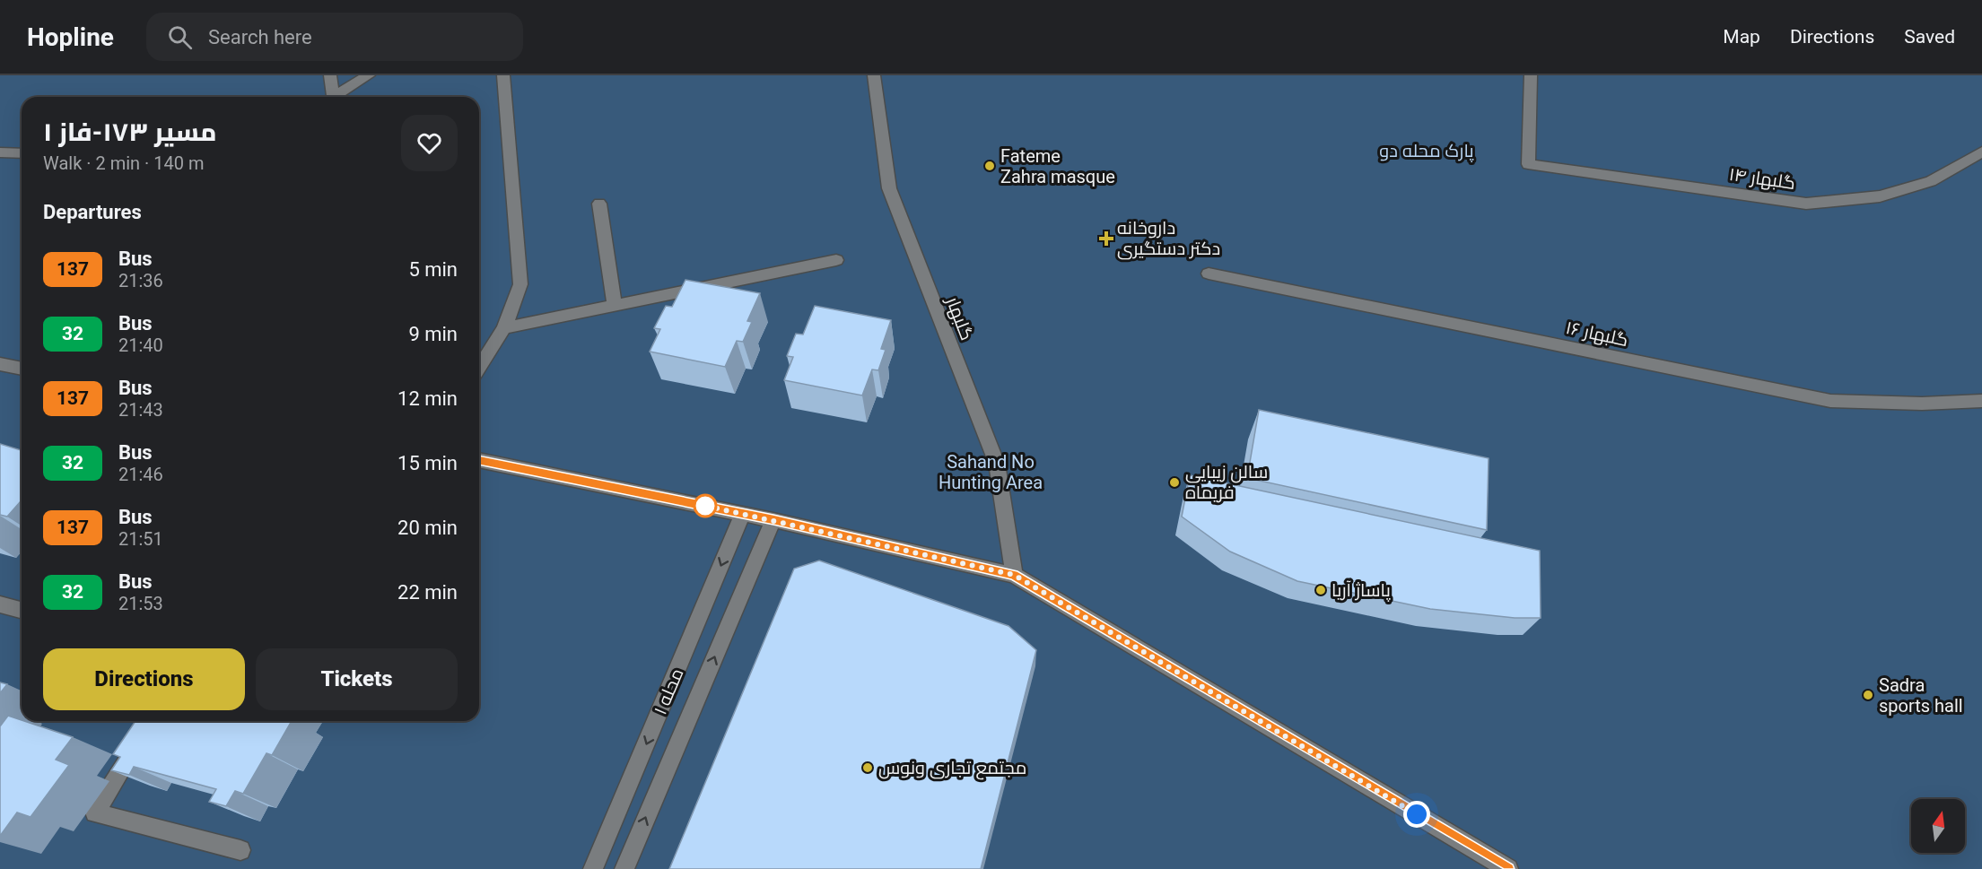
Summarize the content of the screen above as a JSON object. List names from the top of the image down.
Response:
{
  "streets": {
    "street": [
      "گلبهار ۱۴",
      "گلبهار",
      "گلبهار ۱۶",
      "محله ۱"
    ]
  },
  "parks": ["پارک محله دو", "Sahand No Hunting Area"],
  "places": {
    "other": [
      "Fateme Zahra masque",
      "سالن زیبایی فریماه",
      "پاساژ آریا",
      "Sadra sports hall",
      "مجتمع تجاری ونوس"
    ],
    "health": ["داروخانه دکتر دستگیری"]
  },
  "lines": ["bus line 137"],
  "north": "top",
  "page": {
    "header": "Hopline",
    "search": "Search here",
    "nav": ["Map", "Directions", "Saved"],
    "heading": [
      ["مسیر ۱۷۳-فاز ۱", "Walk · 2 min · 140 m"],
      "Departures"
    ],
    "list": [
      {
        "mark": "137",
        "name": "Bus",
        "note": "21:36",
        "value": "5 min"
      },
      {
        "mark": "32",
        "name": "Bus",
        "note": "21:40",
        "value": "9 min"
      },
      {
        "mark": "137",
        "name": "Bus",
        "note": "21:43",
        "value": "12 min"
      },
      {
        "mark": "32",
        "name": "Bus",
        "note": "21:46",
        "value": "15 min"
      },
      {
        "mark": "137",
        "name": "Bus",
        "note": "21:51",
        "value": "20 min"
      },
      {
        "mark": "32",
        "name": "Bus",
        "note": "21:53",
        "value": "22 min"
      }
    ],
    "buttons": ["Directions", "Tickets"]
  }
}
